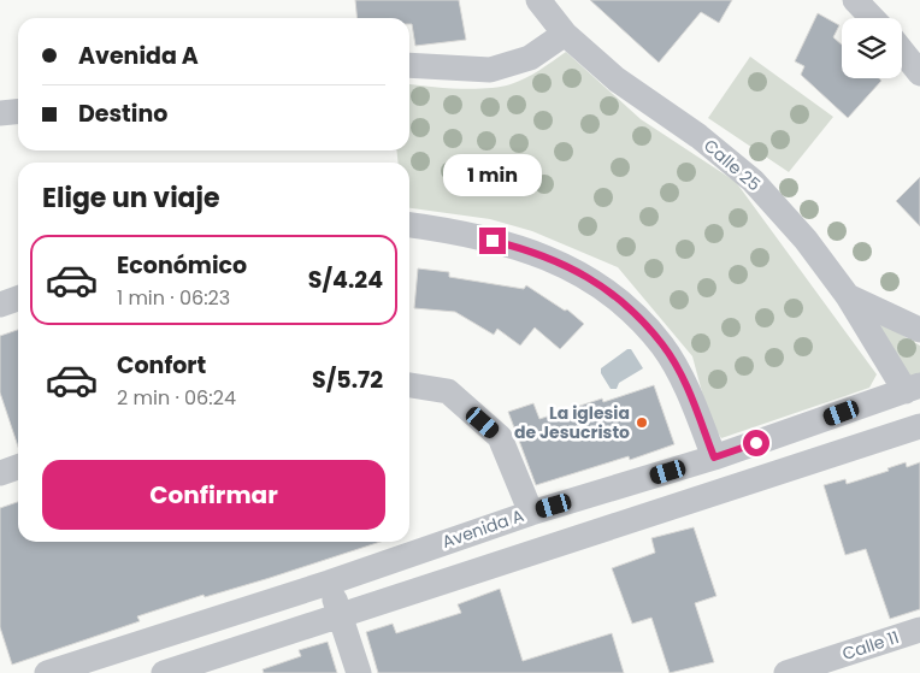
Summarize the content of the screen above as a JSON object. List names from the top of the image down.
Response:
{
  "streets": {
    "street": ["Calle 25", "Avenida A", "Calle 11"]
  },
  "places": ["La iglesia de Jesucristo"],
  "page": {
    "banner": ["Avenida A", "Destino"],
    "bubble": "1 min",
    "heading": "Elige un viaje",
    "list": [
      {
        "name": "Económico",
        "note": "1 min · 06:23",
        "value": "S/4.24"
      },
      {
        "name": "Confort",
        "note": "2 min · 06:24",
        "value": "S/5.72"
      }
    ],
    "buttons": "Confirmar"
  }
}
